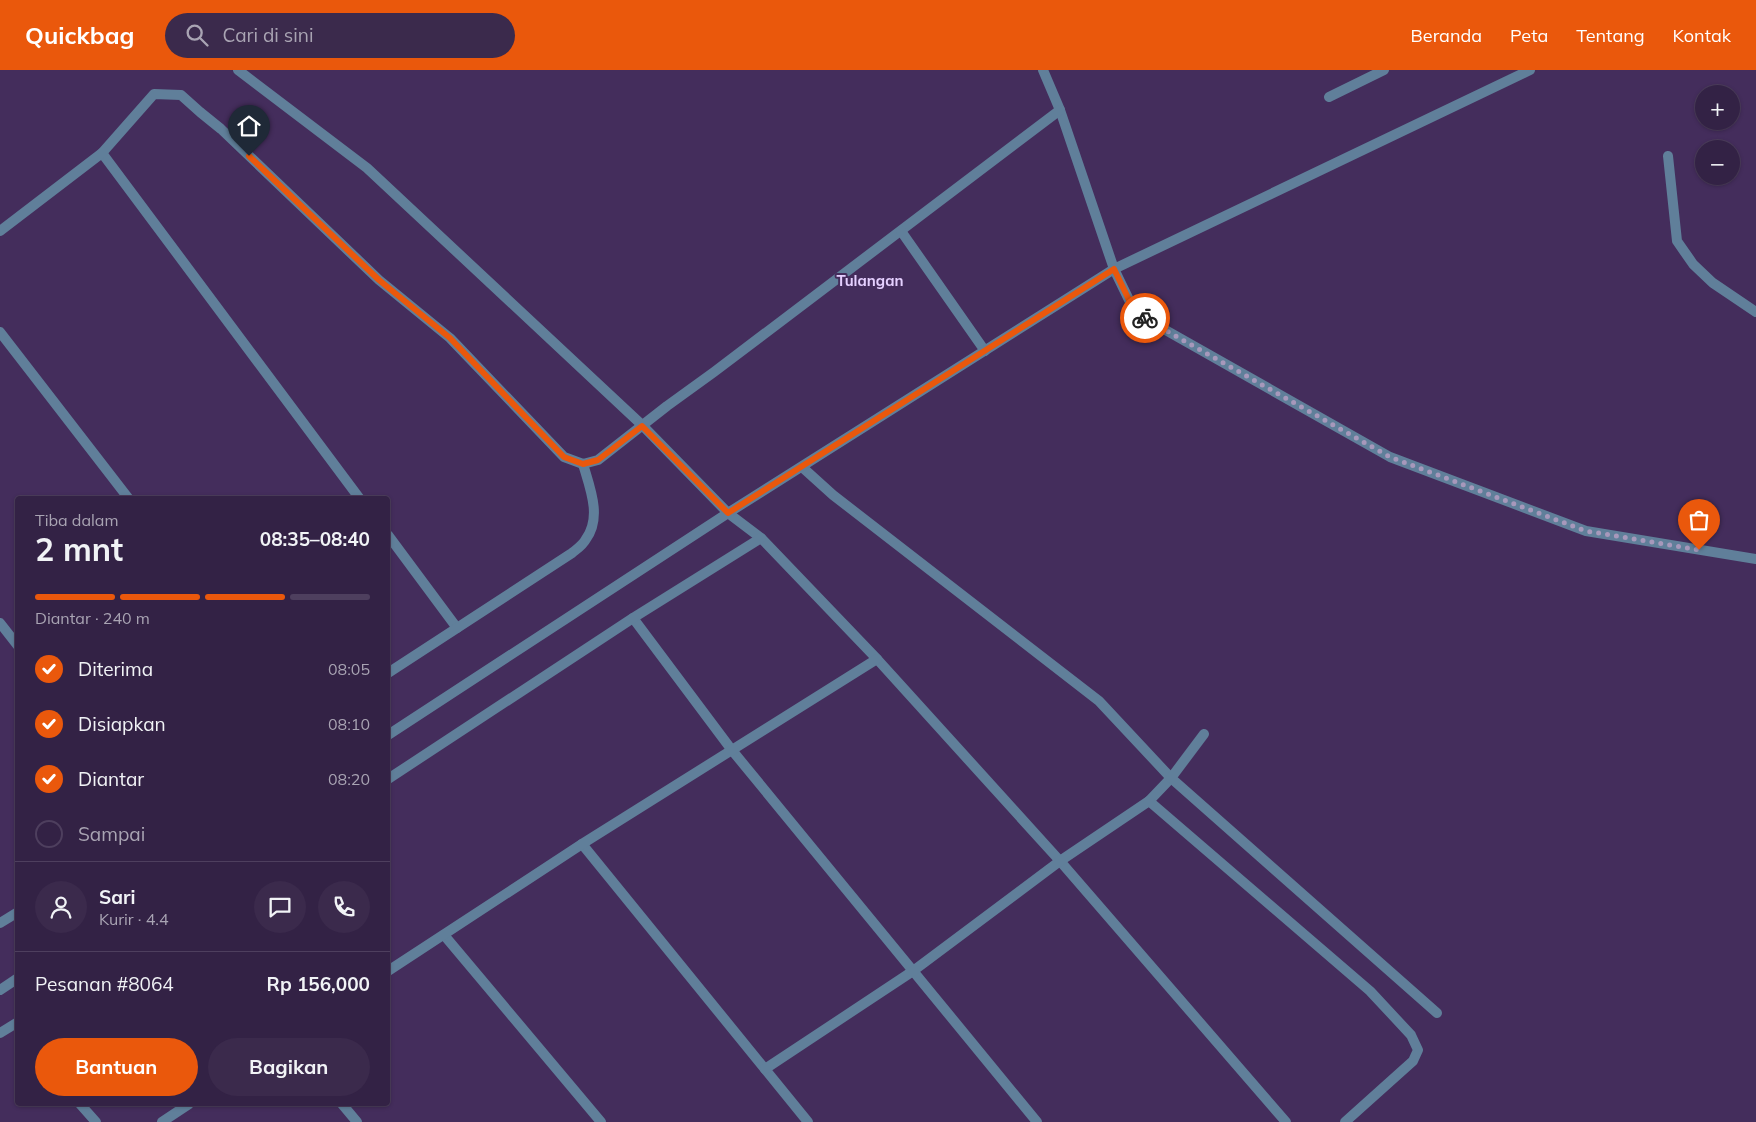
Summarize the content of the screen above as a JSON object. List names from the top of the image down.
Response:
{
  "districts": ["Tulangan"],
  "page": {
    "header": "Quickbag",
    "search": "Cari di sini",
    "nav": [
      "Beranda",
      "Peta",
      "Tentang",
      "Kontak"
    ],
    "map_buttons": ["+", "−"],
    "heading": ["2 mnt", "Tiba dalam", "08:35–08:40"],
    "panel": [
      "Sari",
      "Kurir · 4.4",
      "Pesanan #8064",
      "Rp 156,000"
    ],
    "bar": "Diantar · 240 m",
    "list": [
      ["Diterima", "08:05"],
      ["Disiapkan", "08:10"],
      ["Diantar", "08:20"],
      "Sampai"
    ],
    "buttons": ["Bantuan", "Bagikan"]
  }
}
